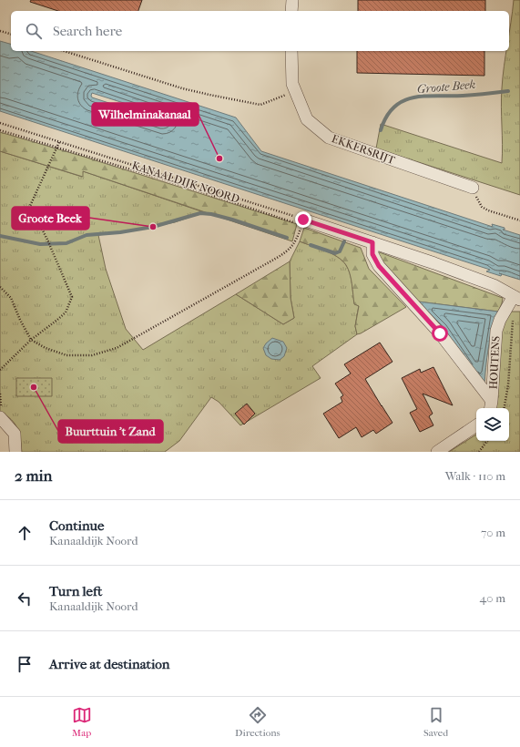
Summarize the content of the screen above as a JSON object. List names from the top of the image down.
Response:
{
  "streets": {
    "street": ["EKKERSRIJT", "HOUTENS"],
    "path": ["KANAALDIJK NOORD"]
  },
  "water": ["Groote Beek"],
  "places": ["Wilhelminakanaal", "Groote Beek", "Buurttuin 't Zand"],
  "page": {
    "search": "Search here",
    "heading": ["2 min", "Walk · 110 m"],
    "list": [
      ["Continue", "Kanaaldijk Noord", "70 m"],
      ["Turn left", "Kanaaldijk Noord", "40 m"],
      "Arrive at destination"
    ],
    "nav": ["Map", "Directions", "Saved"]
  }
}
